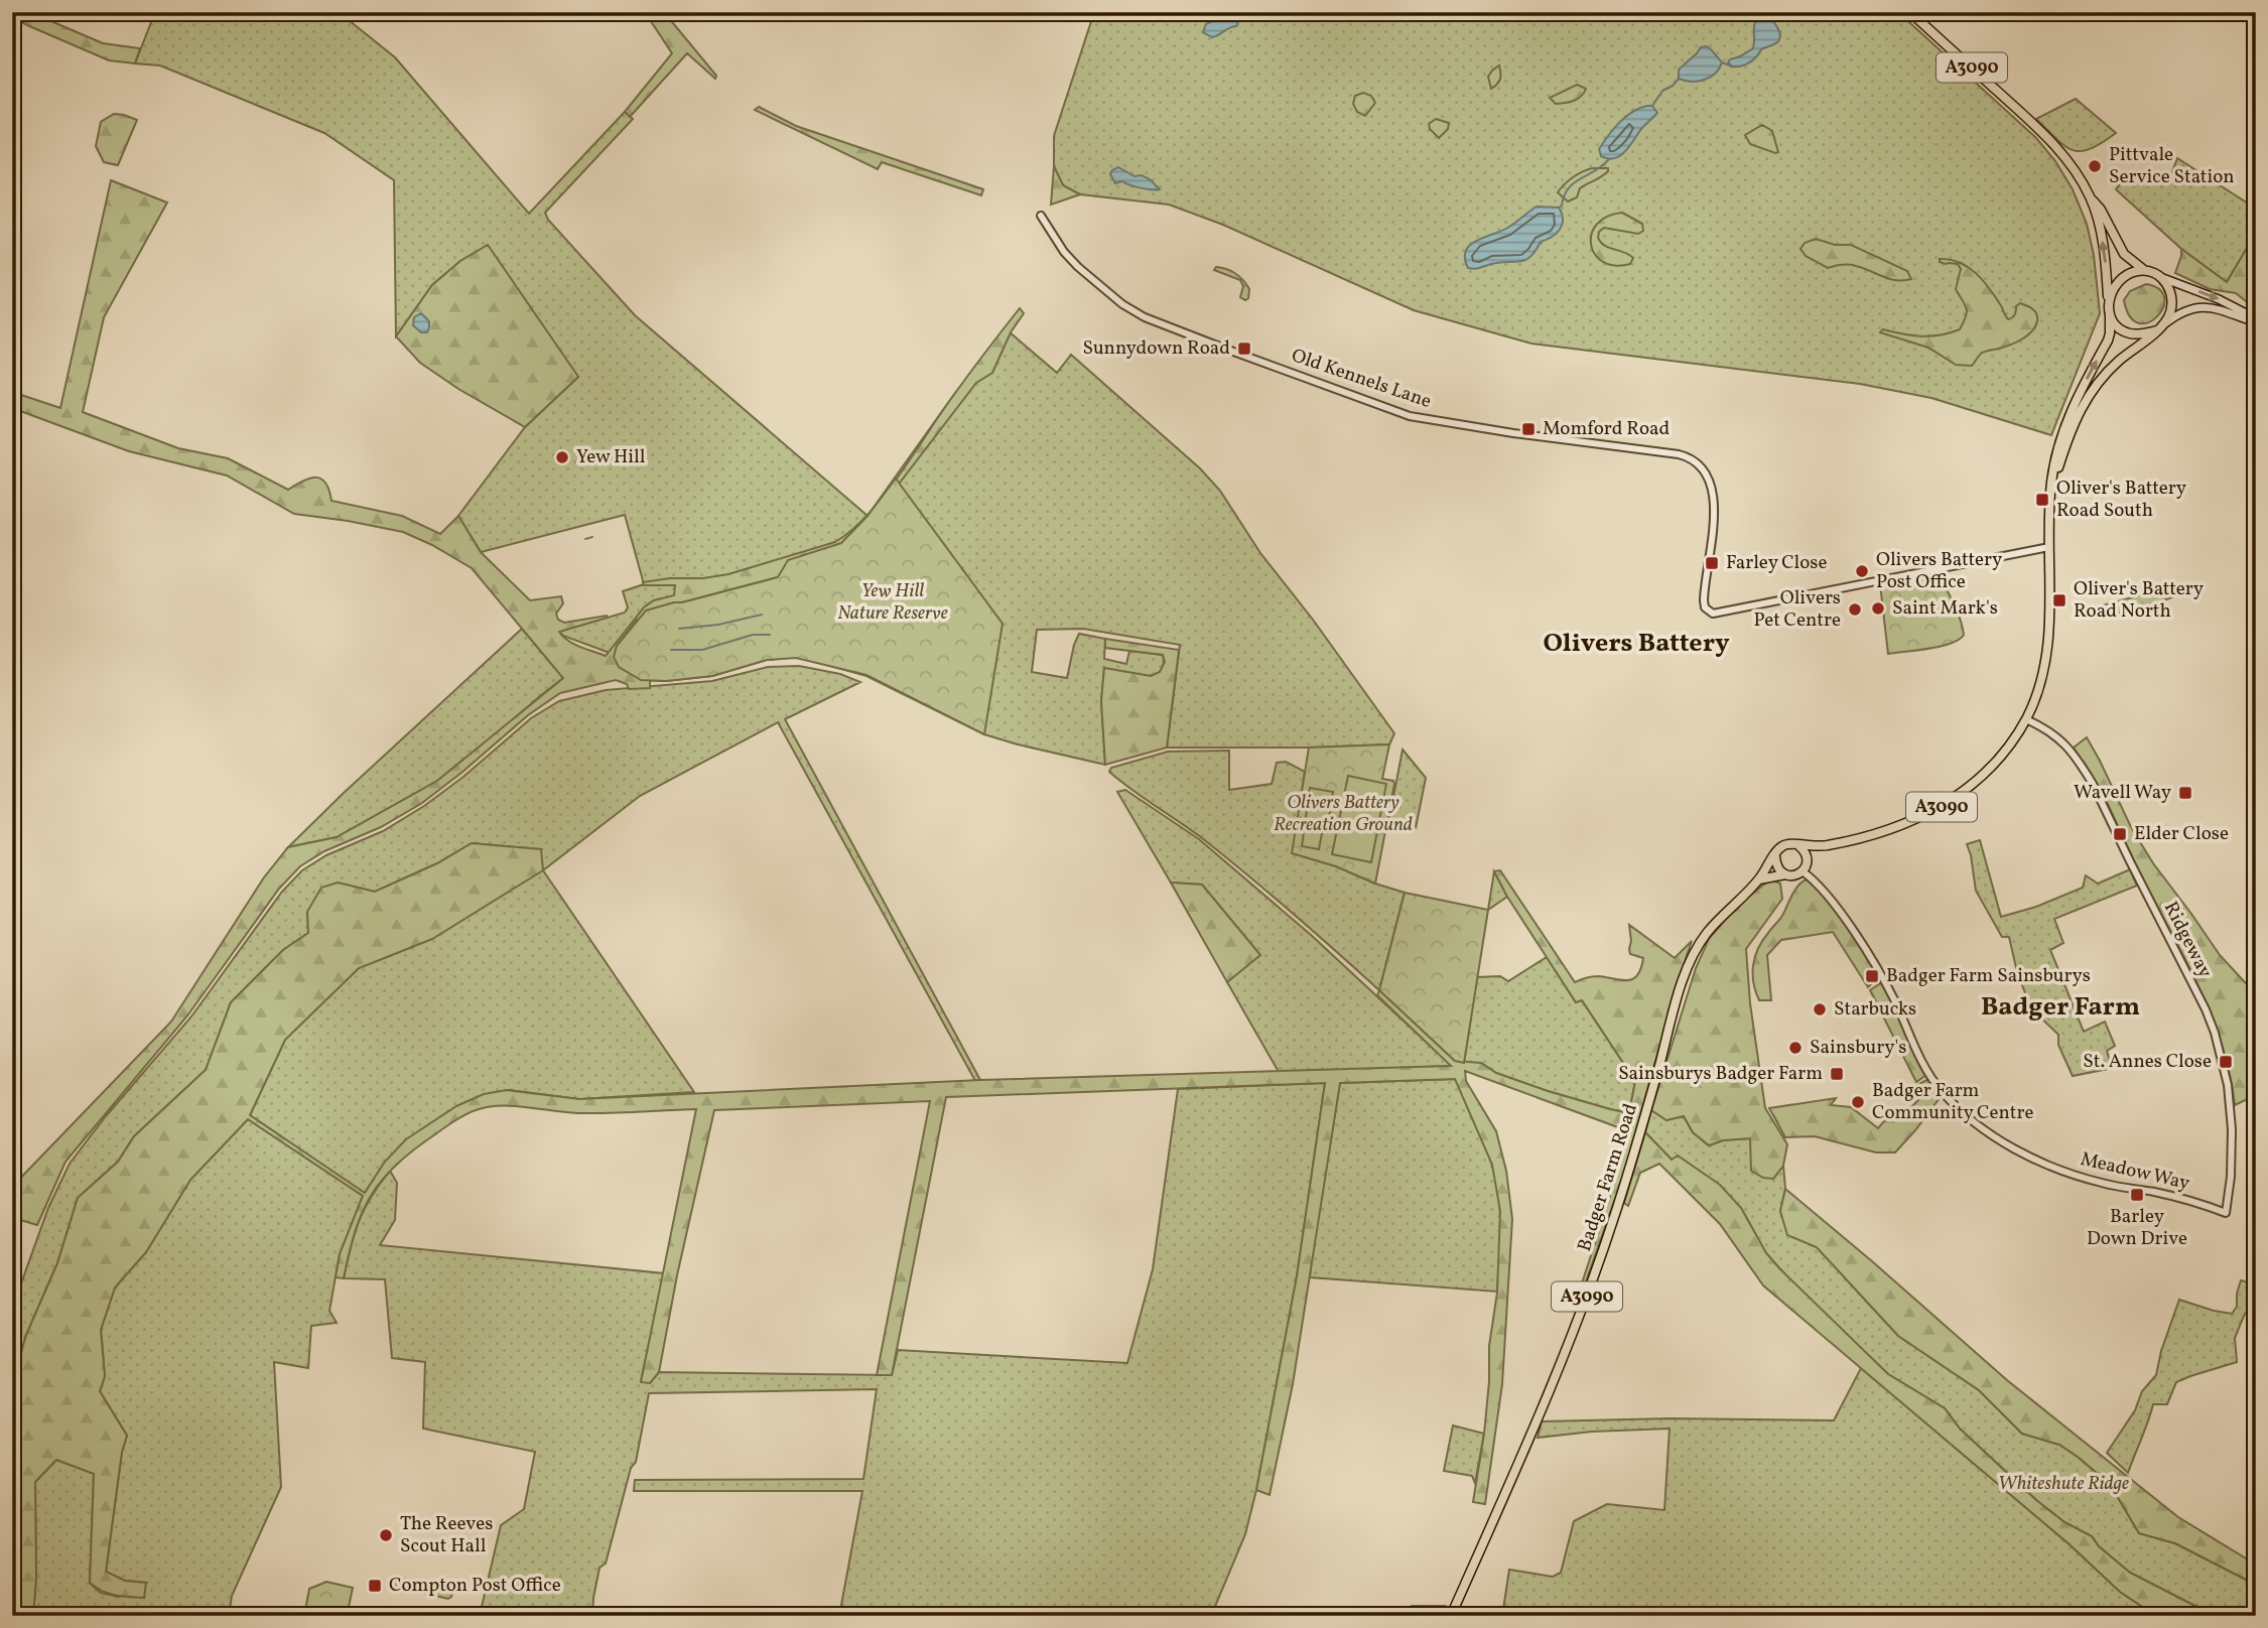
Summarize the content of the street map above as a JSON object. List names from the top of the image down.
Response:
{
  "streets": {
    "main road": ["A3090", "Badger Farm Road"],
    "street": ["Old Kennels Lane", "Ridgeway", "Meadow Way"]
  },
  "crossings": [
    ["A3090", "Old Kennels Lane"],
    ["A3090", "Ridgeway"],
    ["A3090", "Meadow Way"],
    ["A3090", "Badger Farm Road"],
    ["Ridgeway", "Meadow Way"],
    ["Meadow Way", "Badger Farm Road"]
  ],
  "districts": ["Olivers Battery", "Badger Farm"],
  "parks": ["Yew Hill Nature Reserve", "Olivers Battery Recreation Ground", "Whiteshute Ridge"],
  "places": {
    "other": [
      "Pittvale Service Station",
      "Yew Hill",
      "Olivers Battery Post Office",
      "Saint Mark's",
      "Olivers Pet Centre",
      "Starbucks",
      "Sainsbury's",
      "Badger Farm Community Centre",
      "The Reeves Scout Hall"
    ],
    "transit": [
      "Sunnydown Road",
      "Momford Road",
      "Oliver's Battery Road South",
      "Farley Close",
      "Oliver's Battery Road North",
      "Wavell Way",
      "Elder Close",
      "Badger Farm Sainsburys",
      "St. Annes Close",
      "Sainsburys Badger Farm",
      "Barley Down Drive",
      "Compton Post Office"
    ]
  }
}
